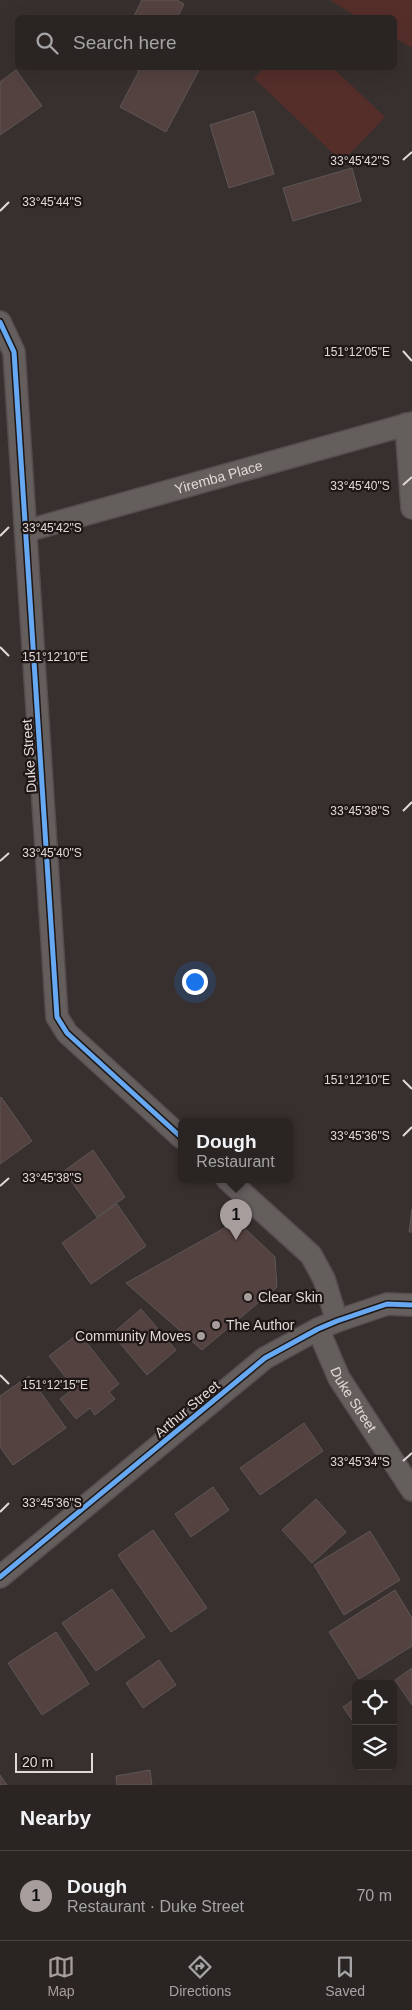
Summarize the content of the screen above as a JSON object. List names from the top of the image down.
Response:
{
  "streets": {
    "street": ["Yiremba Place", "Duke Street", "Arthur Street"]
  },
  "crossings": [
    ["Yiremba Place", "Duke Street"],
    ["Duke Street", "Arthur Street"]
  ],
  "places": ["Clear Skin", "The Author", "Community Moves"],
  "scale_bar": "20 m",
  "page": {
    "search": "Search here",
    "popup": ["Dough", "Restaurant"],
    "pins": "1",
    "scale": "20 m",
    "heading": "Nearby",
    "list": [
      {
        "mark": "1",
        "name": "Dough",
        "note": "Restaurant · Duke Street",
        "value": "70 m"
      }
    ],
    "nav": ["Map", "Directions", "Saved"]
  },
  "coordinates": [
    "33°45'42\"S",
    "33°45'44\"S",
    "151°12'05\"E",
    "33°45'40\"S",
    "151°12'10\"E",
    "33°45'38\"S",
    "33°45'36\"S",
    "151°12'15\"E",
    "33°45'34\"S"
  ]
}
